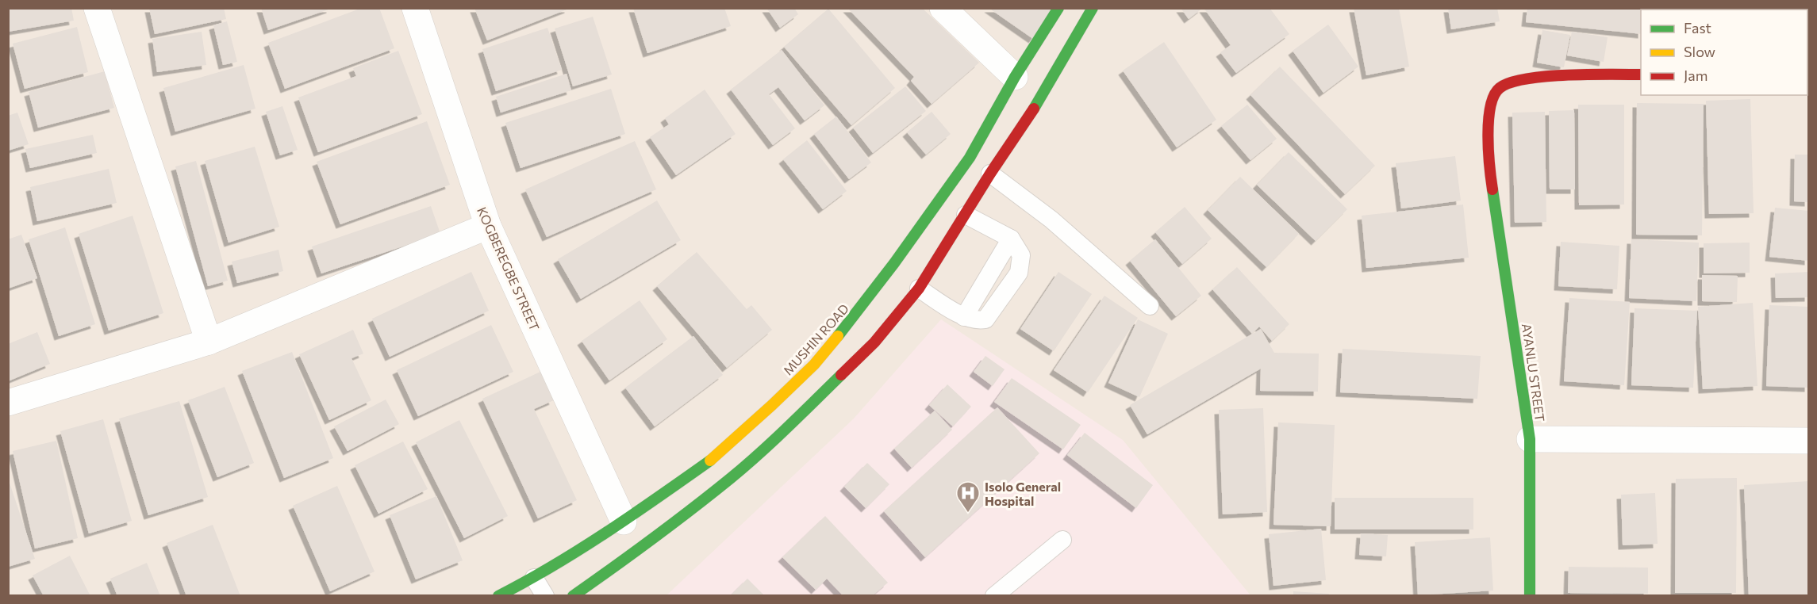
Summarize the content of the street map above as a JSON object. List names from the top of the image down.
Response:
{
  "streets": {
    "main road": ["MUSHIN ROAD", "AYANLU STREET"],
    "street": ["KOGBEREGBE STREET"]
  },
  "crossings": [
    ["KOGBEREGBE STREET", "MUSHIN ROAD"]
  ],
  "places": {
    "hospital": ["Isolo General Hospital"]
  },
  "legend": ["Fast", "Slow", "Jam"]
}
